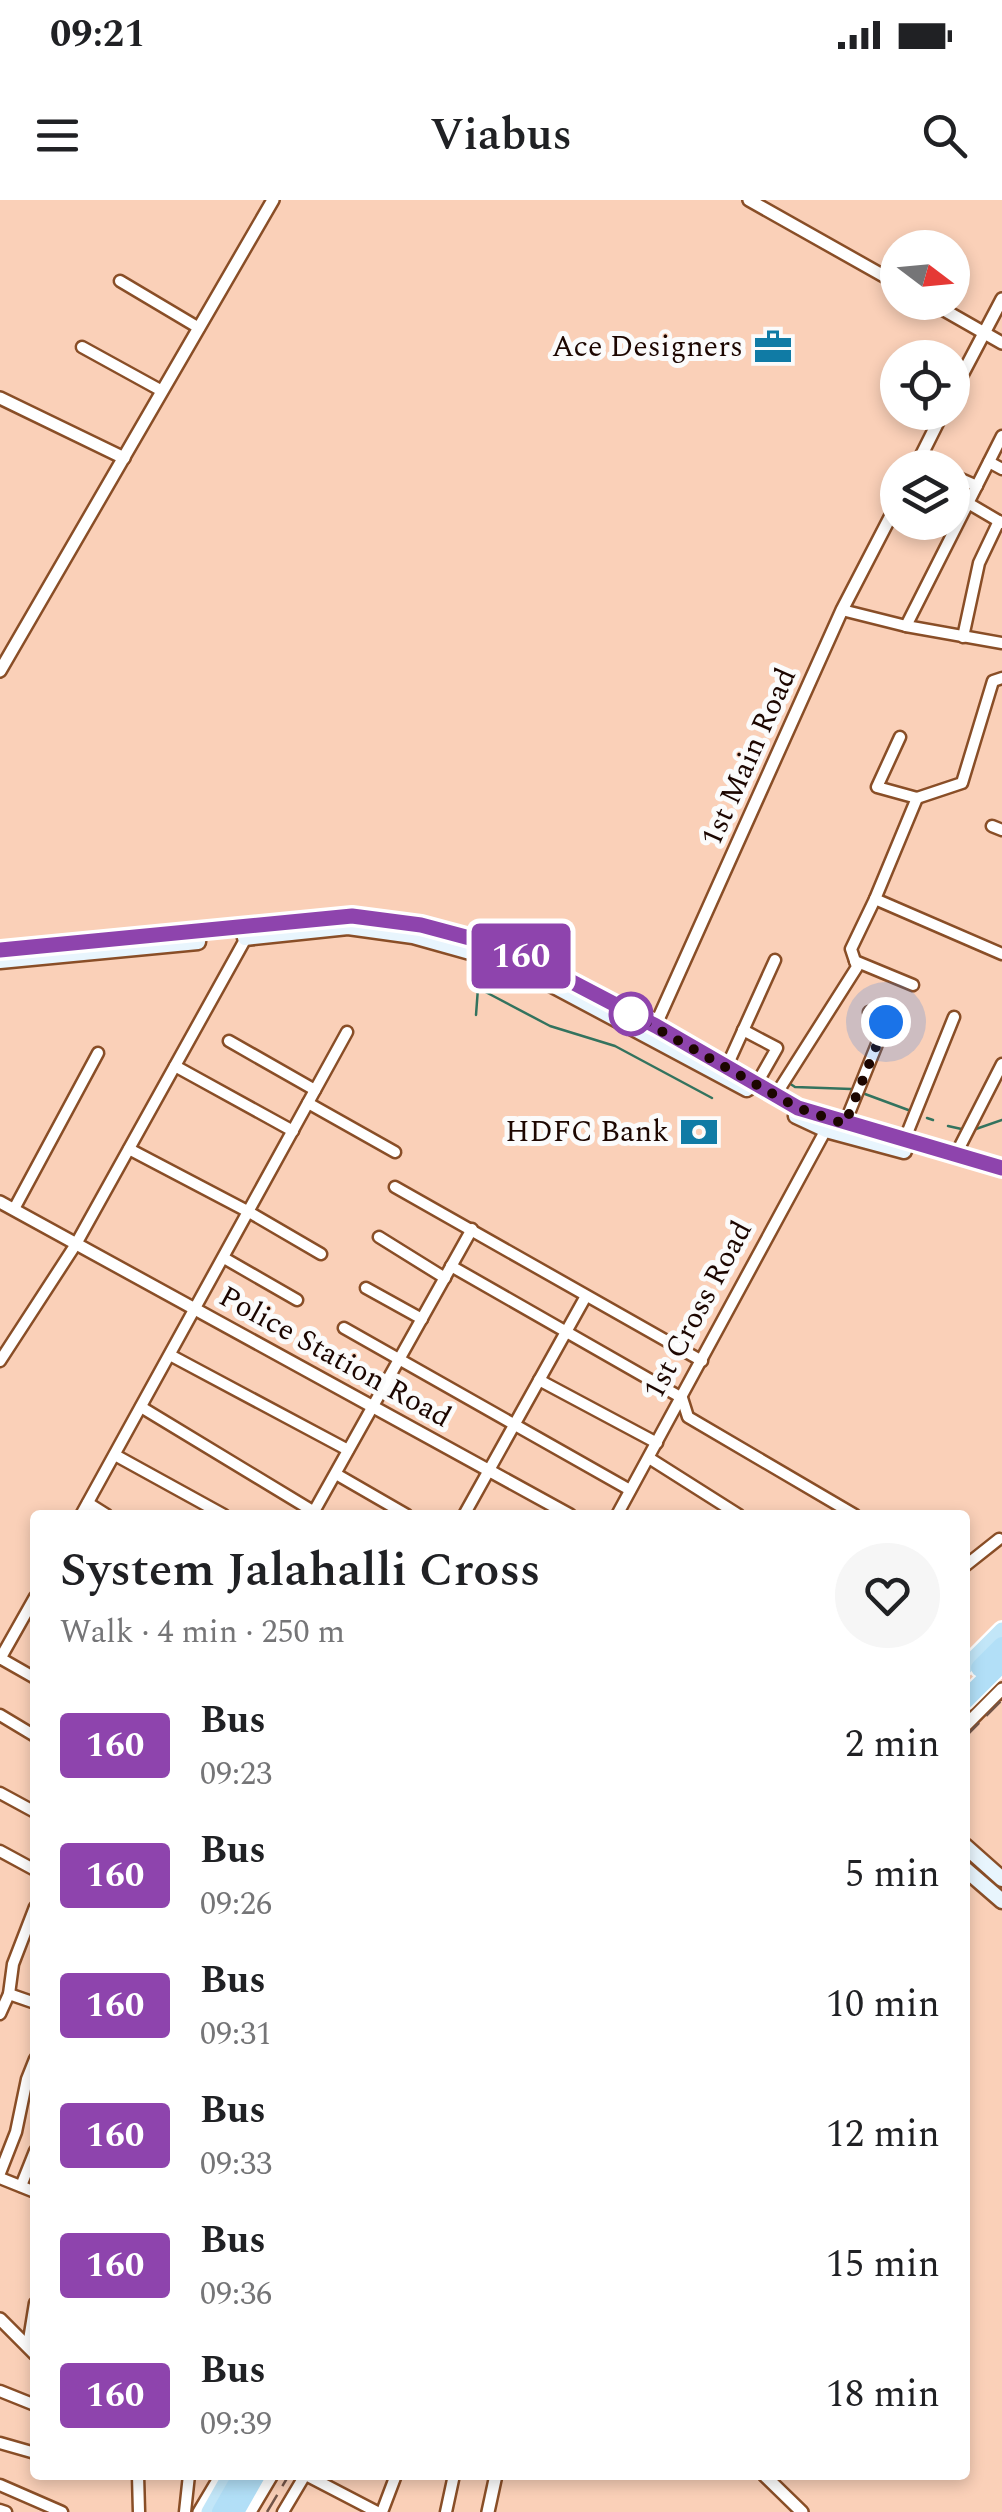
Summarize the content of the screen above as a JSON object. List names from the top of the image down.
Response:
{
  "streets": {
    "street": ["1st Main Road", "1st Cross Road", "Police Station Road"]
  },
  "places": {
    "office": ["Ace Designers"],
    "bank": ["HDFC Bank"]
  },
  "lines": ["bus line 160"],
  "north": "right",
  "page": {
    "status": "09:21",
    "header": "Viabus",
    "on_map": "160",
    "heading": ["System Jalahalli Cross", "Walk · 4 min · 250 m"],
    "list": [
      {
        "mark": "160",
        "name": "Bus",
        "note": "09:23",
        "value": "2 min"
      },
      {
        "mark": "160",
        "name": "Bus",
        "note": "09:26",
        "value": "5 min"
      },
      {
        "mark": "160",
        "name": "Bus",
        "note": "09:31",
        "value": "10 min"
      },
      {
        "mark": "160",
        "name": "Bus",
        "note": "09:33",
        "value": "12 min"
      },
      {
        "mark": "160",
        "name": "Bus",
        "note": "09:36",
        "value": "15 min"
      },
      {
        "mark": "160",
        "name": "Bus",
        "note": "09:39",
        "value": "18 min"
      }
    ]
  }
}
